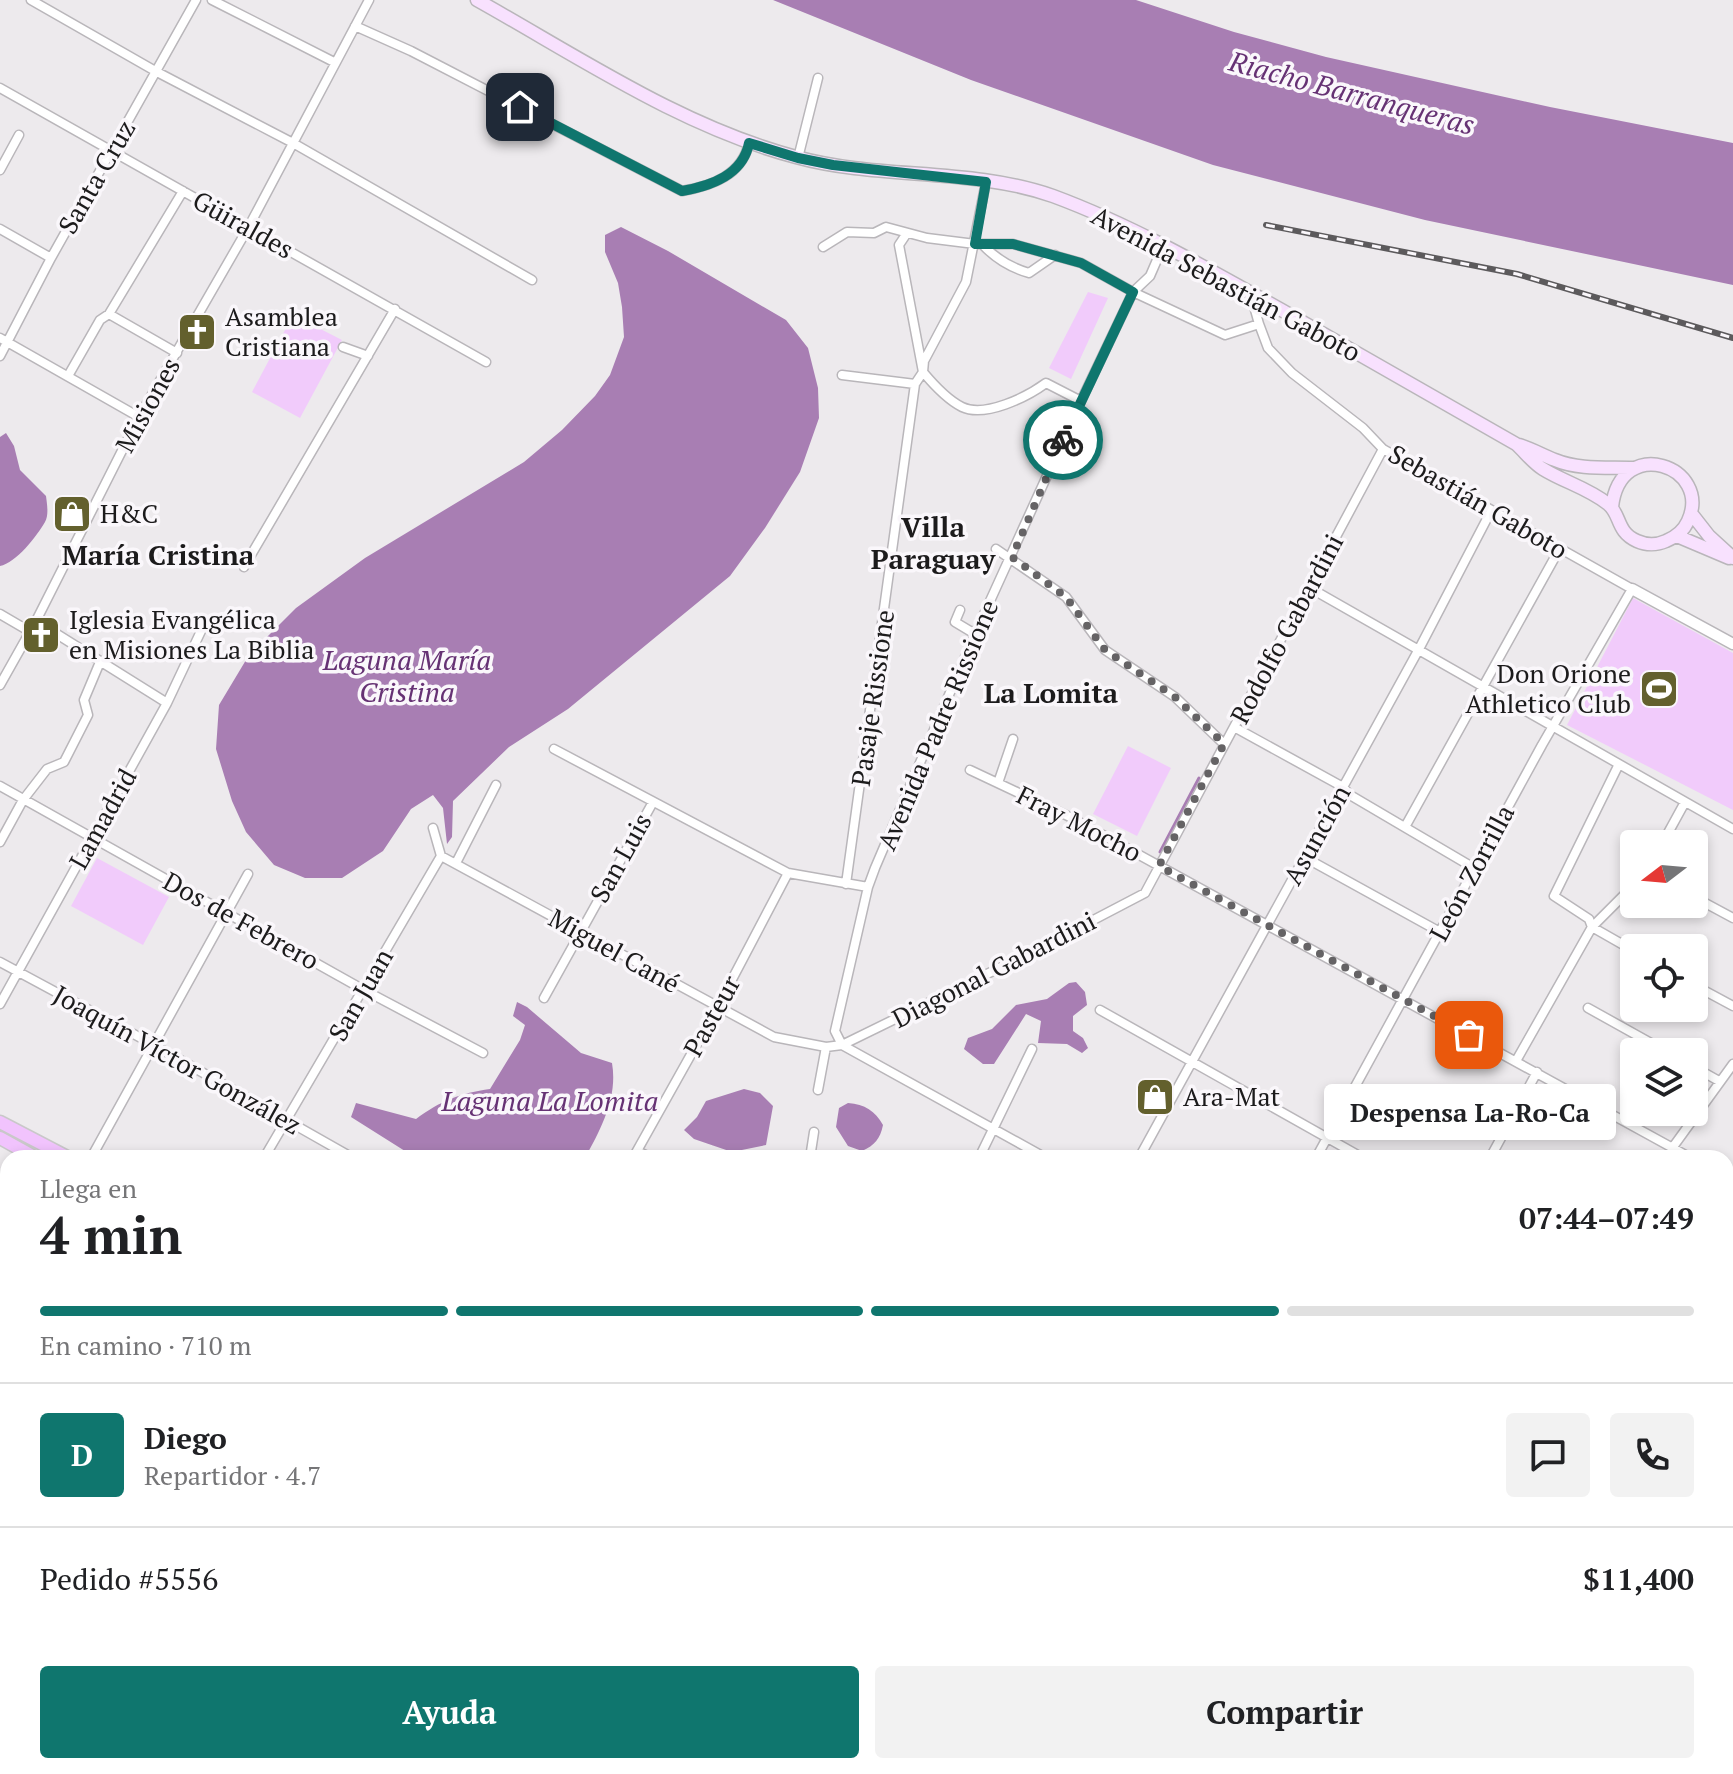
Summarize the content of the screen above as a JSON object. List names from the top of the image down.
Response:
{
  "streets": {
    "main road": ["Avenida Sebastián Gaboto"],
    "street": [
      "Santa Cruz",
      "Güiraldes",
      "Misiones",
      "Sebastián Gaboto",
      "Rodolfo Gabardini",
      "Pasaje Rissione",
      "Avenida Padre Rissione",
      "Lamadrid",
      "Fray Mocho",
      "Asunción",
      "San Luis",
      "León Zorrilla",
      "Dos de Febrero",
      "Miguel Cané",
      "Diagonal Gabardini",
      "San Juan",
      "Pasteur",
      "Joaquín Víctor González"
    ]
  },
  "crossings": [
    ["Santa Cruz", "Güiraldes"],
    ["Güiraldes", "Misiones"],
    ["Avenida Sebastián Gaboto", "Sebastián Gaboto"],
    ["Avenida Sebastián Gaboto", "Pasaje Rissione"],
    ["Avenida Sebastián Gaboto", "Avenida Padre Rissione"],
    ["Sebastián Gaboto", "Rodolfo Gabardini"],
    ["Sebastián Gaboto", "Asunción"],
    ["Sebastián Gaboto", "León Zorrilla"],
    ["Rodolfo Gabardini", "Fray Mocho"],
    ["Rodolfo Gabardini", "Diagonal Gabardini"],
    ["Avenida Padre Rissione", "Miguel Cané"],
    ["Avenida Padre Rissione", "Diagonal Gabardini"],
    ["Lamadrid", "Dos de Febrero"],
    ["Lamadrid", "Joaquín Víctor González"],
    ["Fray Mocho", "Asunción"],
    ["Fray Mocho", "León Zorrilla"],
    ["San Luis", "Miguel Cané"],
    ["Dos de Febrero", "San Juan"],
    ["Miguel Cané", "Diagonal Gabardini"],
    ["Miguel Cané", "San Juan"],
    ["Miguel Cané", "Pasteur"],
    ["San Juan", "Joaquín Víctor González"]
  ],
  "districts": ["Villa Paraguay", "María Cristina", "La Lomita"],
  "water": ["Riacho Barranqueras", "Laguna María Cristina", "Laguna La Lomita"],
  "places": {
    "church": ["Asamblea Cristiana", "Iglesia Evangélica en Misiones La Biblia"],
    "shop": ["H&C", "Ara-Mat"],
    "sports": ["Don Orione Athletico Club"],
    "other": ["Despensa La-Ro-Ca"]
  },
  "north": "left",
  "page": {
    "bubble": "Despensa La-Ro-Ca",
    "heading": ["4 min", "Llega en", "07:44–07:49"],
    "panel": [
      "Diego",
      "Repartidor · 4.7",
      "Pedido #5556",
      "$11,400"
    ],
    "bar": "En camino · 710 m",
    "round": "D",
    "buttons": ["Ayuda", "Compartir"]
  }
}
